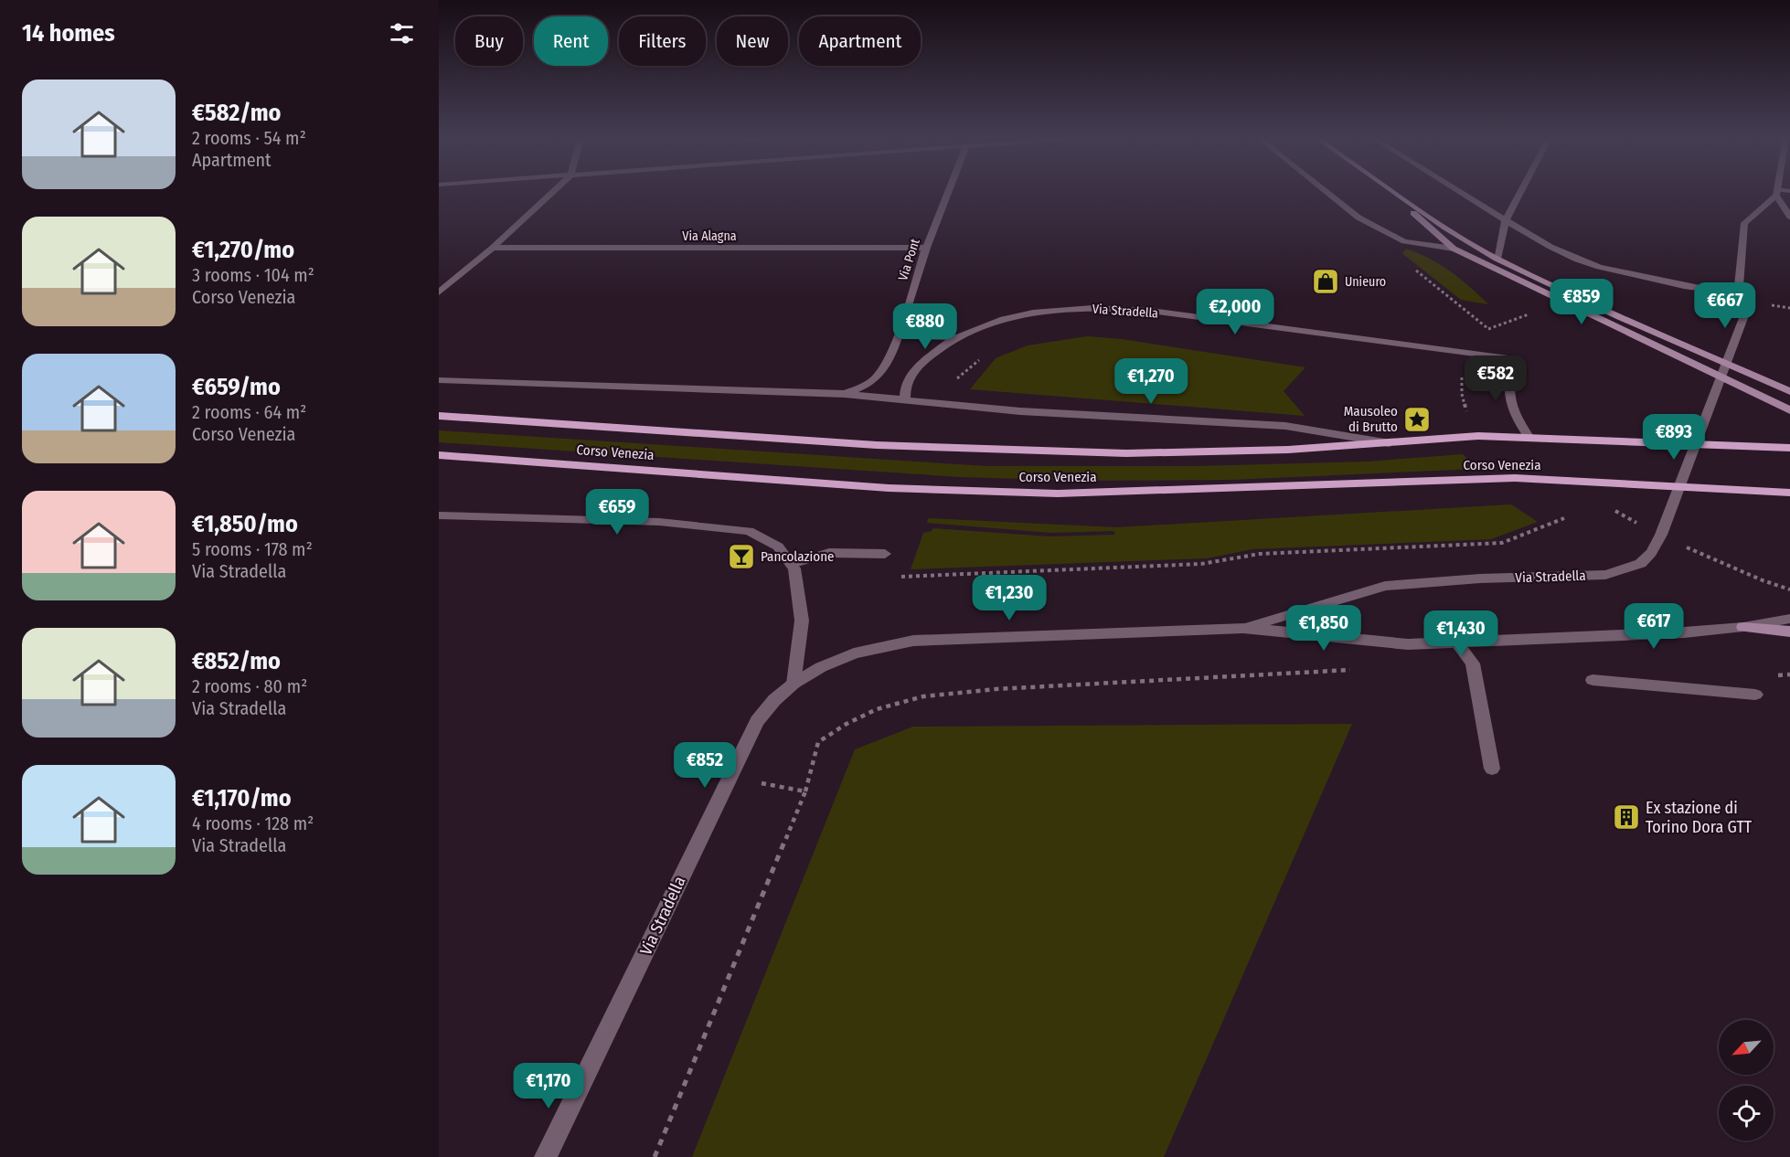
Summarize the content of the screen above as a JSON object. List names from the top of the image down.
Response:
{
  "streets": {
    "main road": ["Corso Venezia"],
    "street": ["Via Alagna", "Via Pont", "Via Stradella"]
  },
  "crossings": [
    ["Via Alagna", "Via Pont"],
    ["Via Pont", "Corso Venezia"],
    ["Via Stradella", "Corso Venezia"]
  ],
  "places": {
    "shop": ["Unieuro"],
    "place": ["Mausoleo di Brutto"],
    "bar": ["Pancolazione"],
    "building": ["Ex stazione di Torino Dora GTT"]
  },
  "north": "bottom left",
  "page": {
    "heading": "14 homes",
    "chip": [
      "Buy",
      "Rent",
      "Filters",
      "New",
      "Apartment"
    ],
    "list": [
      {
        "name": "€582/mo",
        "note": "2 rooms · 54 m² · Apartment"
      },
      {
        "name": "€1,270/mo",
        "note": "3 rooms · 104 m² · Corso Venezia"
      },
      {
        "name": "€659/mo",
        "note": "2 rooms · 64 m² · Corso Venezia"
      },
      {
        "name": "€1,850/mo",
        "note": "5 rooms · 178 m² · Via Stradella"
      },
      {
        "name": "€852/mo",
        "note": "2 rooms · 80 m² · Via Stradella"
      },
      {
        "name": "€1,170/mo",
        "note": "4 rooms · 128 m² · Via Stradella"
      }
    ],
    "price": [
      "€859",
      "€667",
      "€2,000",
      "€880",
      "€582",
      "€1,270",
      "€893",
      "€659",
      "€1,230",
      "€617",
      "€1,850",
      "€1,430",
      "€852",
      "€1,170"
    ]
  }
}
